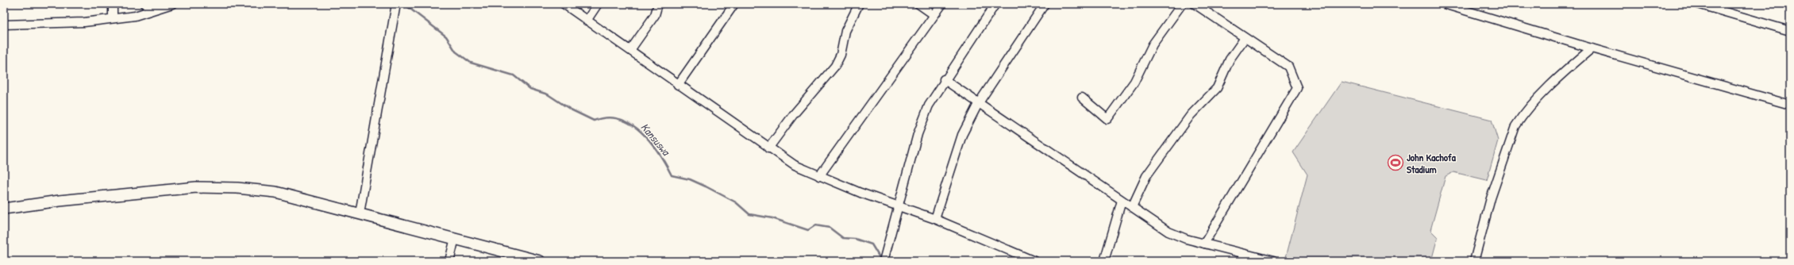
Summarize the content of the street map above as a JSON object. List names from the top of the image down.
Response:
{
  "water": ["Kansuswa"],
  "places": {
    "sports": ["John Kachofa Stadium"]
  }
}
